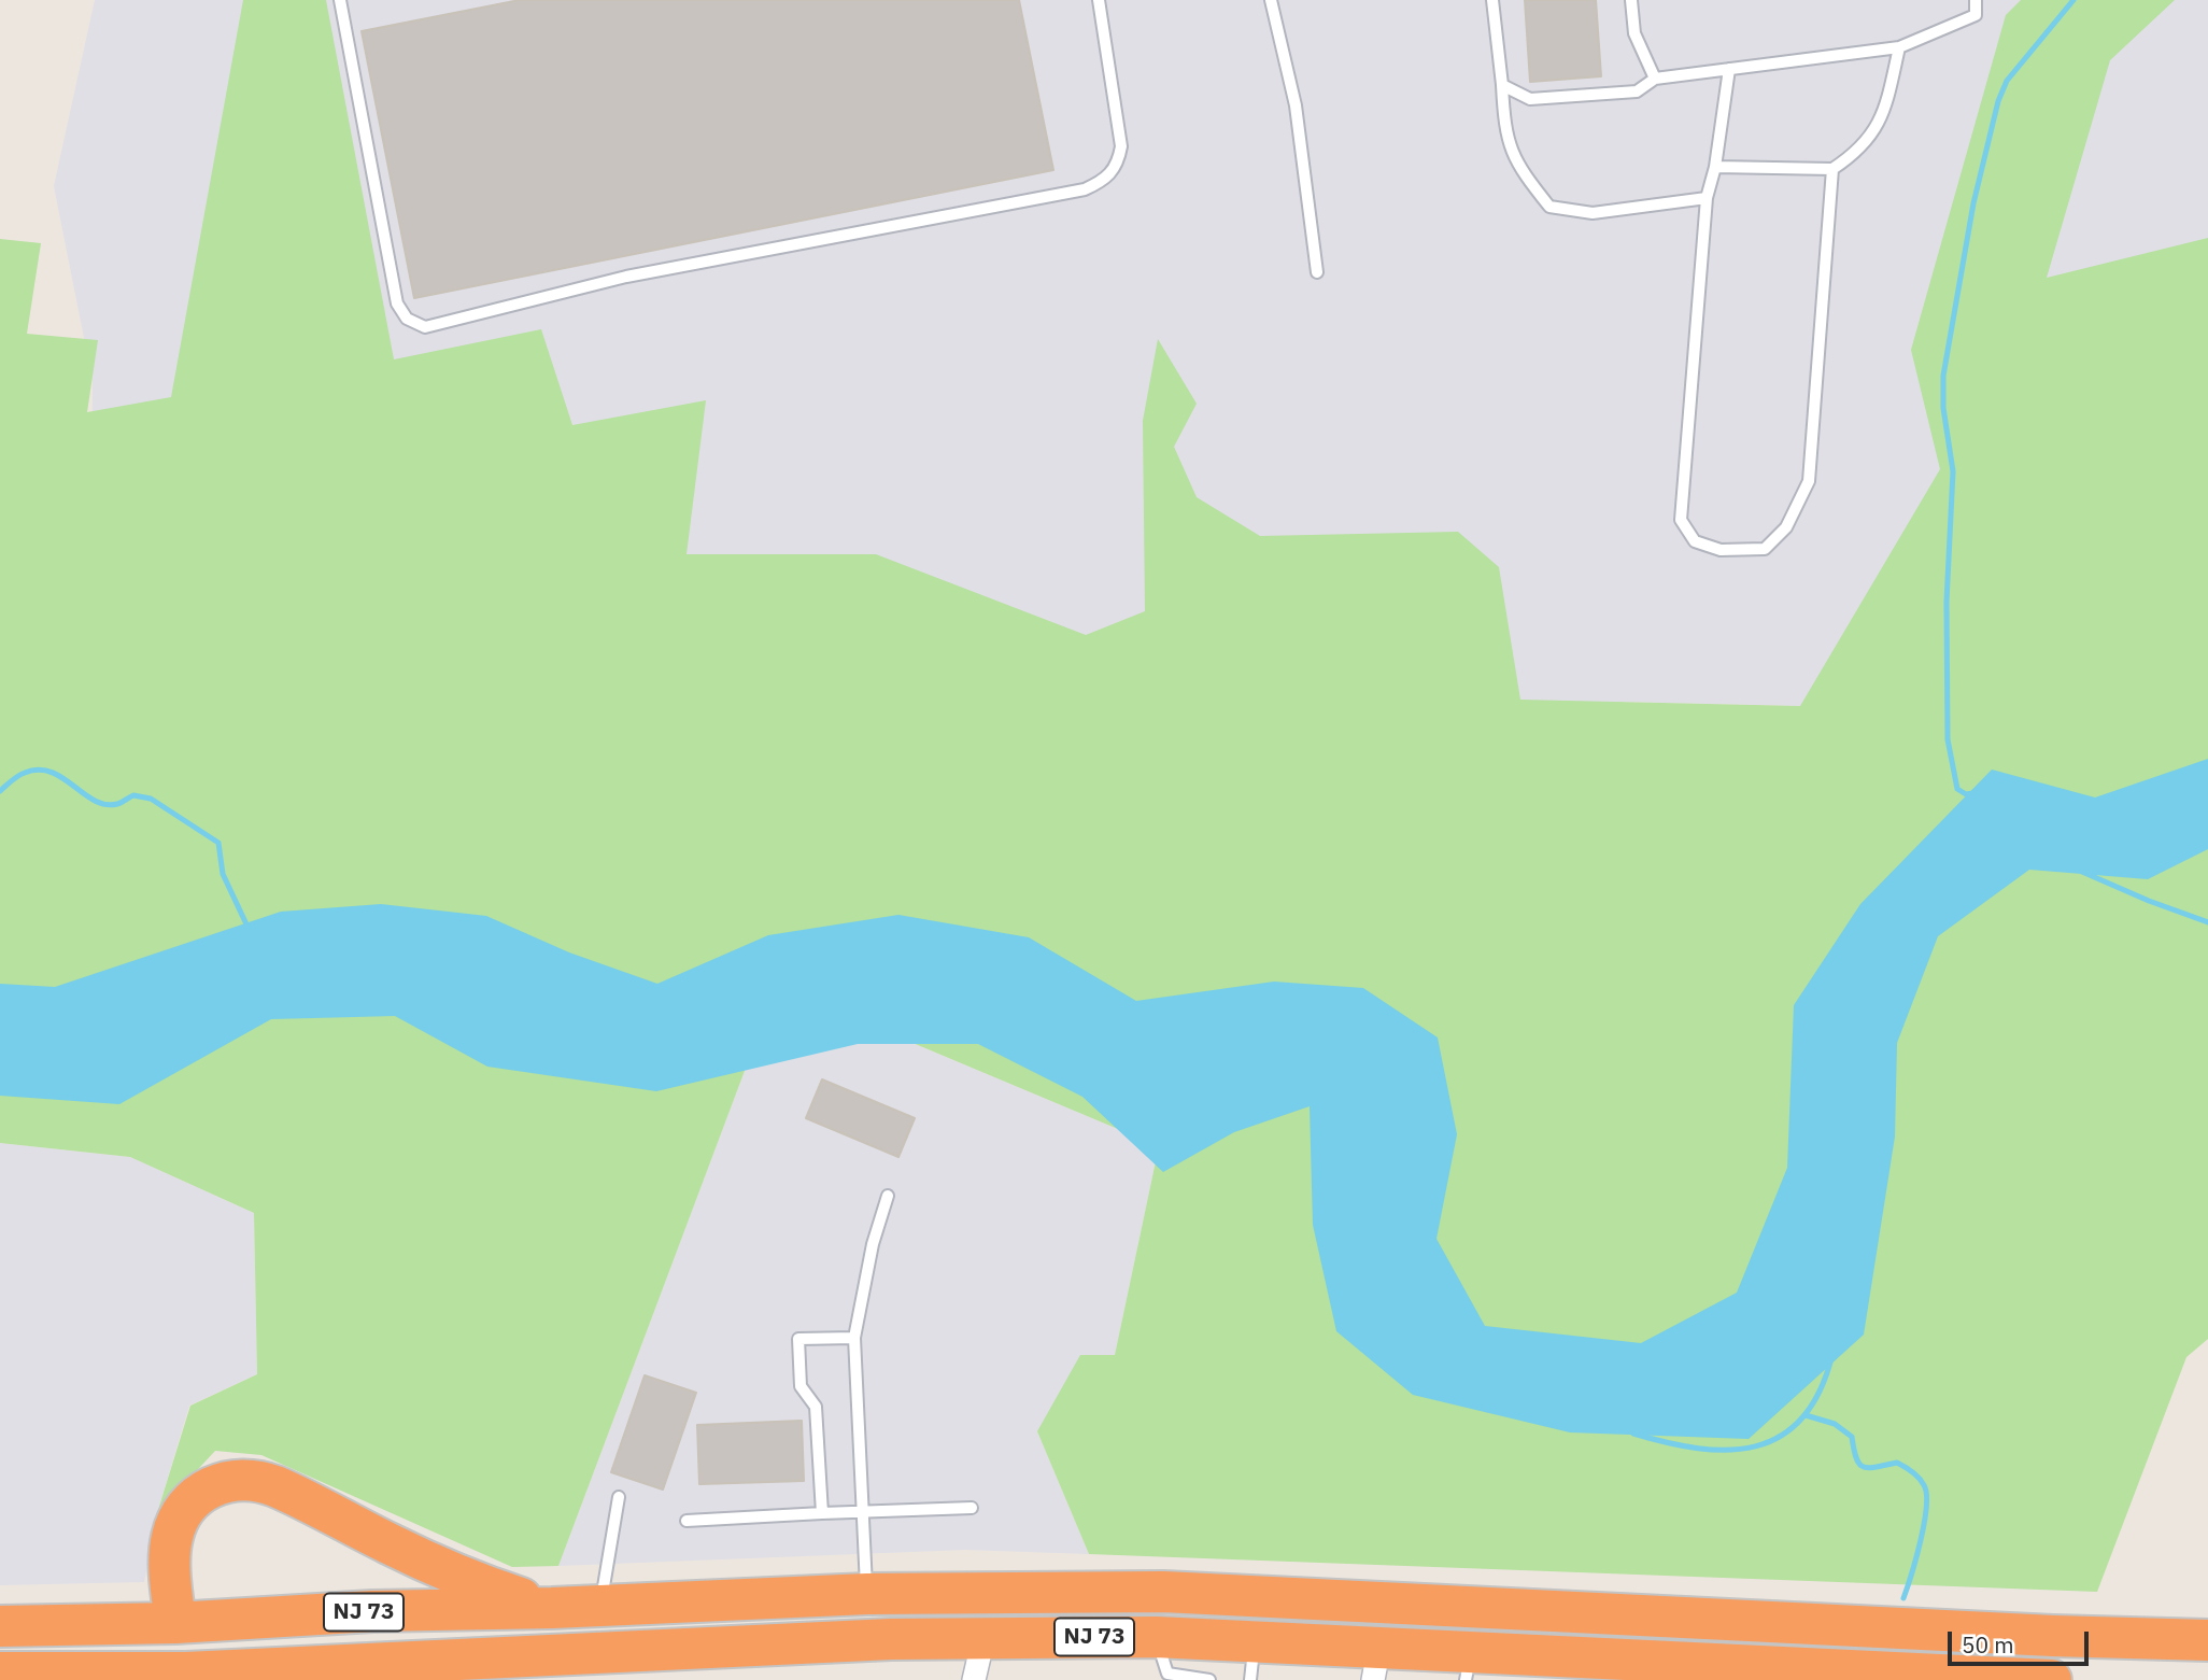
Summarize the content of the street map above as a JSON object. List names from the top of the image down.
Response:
{
  "streets": {
    "highway": ["NJ 73"]
  },
  "scale_bar": "50 m"
}
